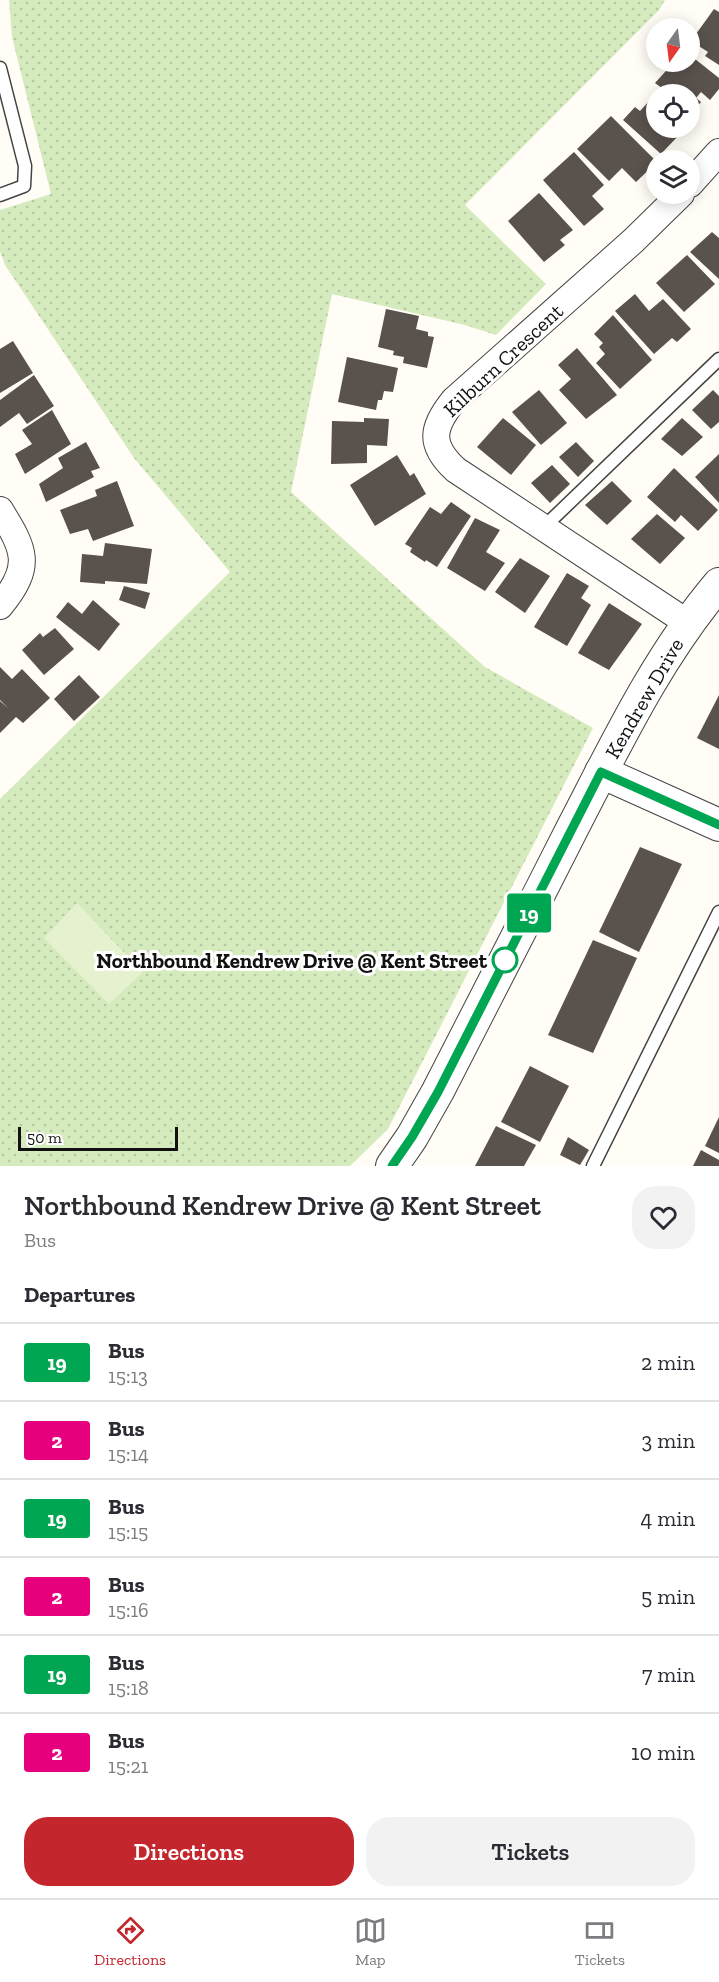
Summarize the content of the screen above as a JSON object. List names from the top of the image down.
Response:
{
  "streets": {
    "street": ["Kilburn Crescent", "Kendrew Drive"]
  },
  "crossings": [
    ["Kilburn Crescent", "Kendrew Drive"]
  ],
  "places": ["Northbound Kendrew Drive @ Kent Street"],
  "lines": ["bus line 19"],
  "scale_bar": "50 m",
  "north": "bottom",
  "page": {
    "on_map": "19",
    "scale": "50 m",
    "heading": [
      ["Northbound Kendrew Drive @ Kent Street", "Bus"],
      "Departures"
    ],
    "list": [
      {
        "mark": "19",
        "name": "Bus",
        "note": "15:13",
        "value": "2 min"
      },
      {
        "mark": "2",
        "name": "Bus",
        "note": "15:14",
        "value": "3 min"
      },
      {
        "mark": "19",
        "name": "Bus",
        "note": "15:15",
        "value": "4 min"
      },
      {
        "mark": "2",
        "name": "Bus",
        "note": "15:16",
        "value": "5 min"
      },
      {
        "mark": "19",
        "name": "Bus",
        "note": "15:18",
        "value": "7 min"
      },
      {
        "mark": "2",
        "name": "Bus",
        "note": "15:21",
        "value": "10 min"
      }
    ],
    "buttons": ["Directions", "Tickets"],
    "tabs": ["Directions", "Map", "Tickets"]
  }
}
